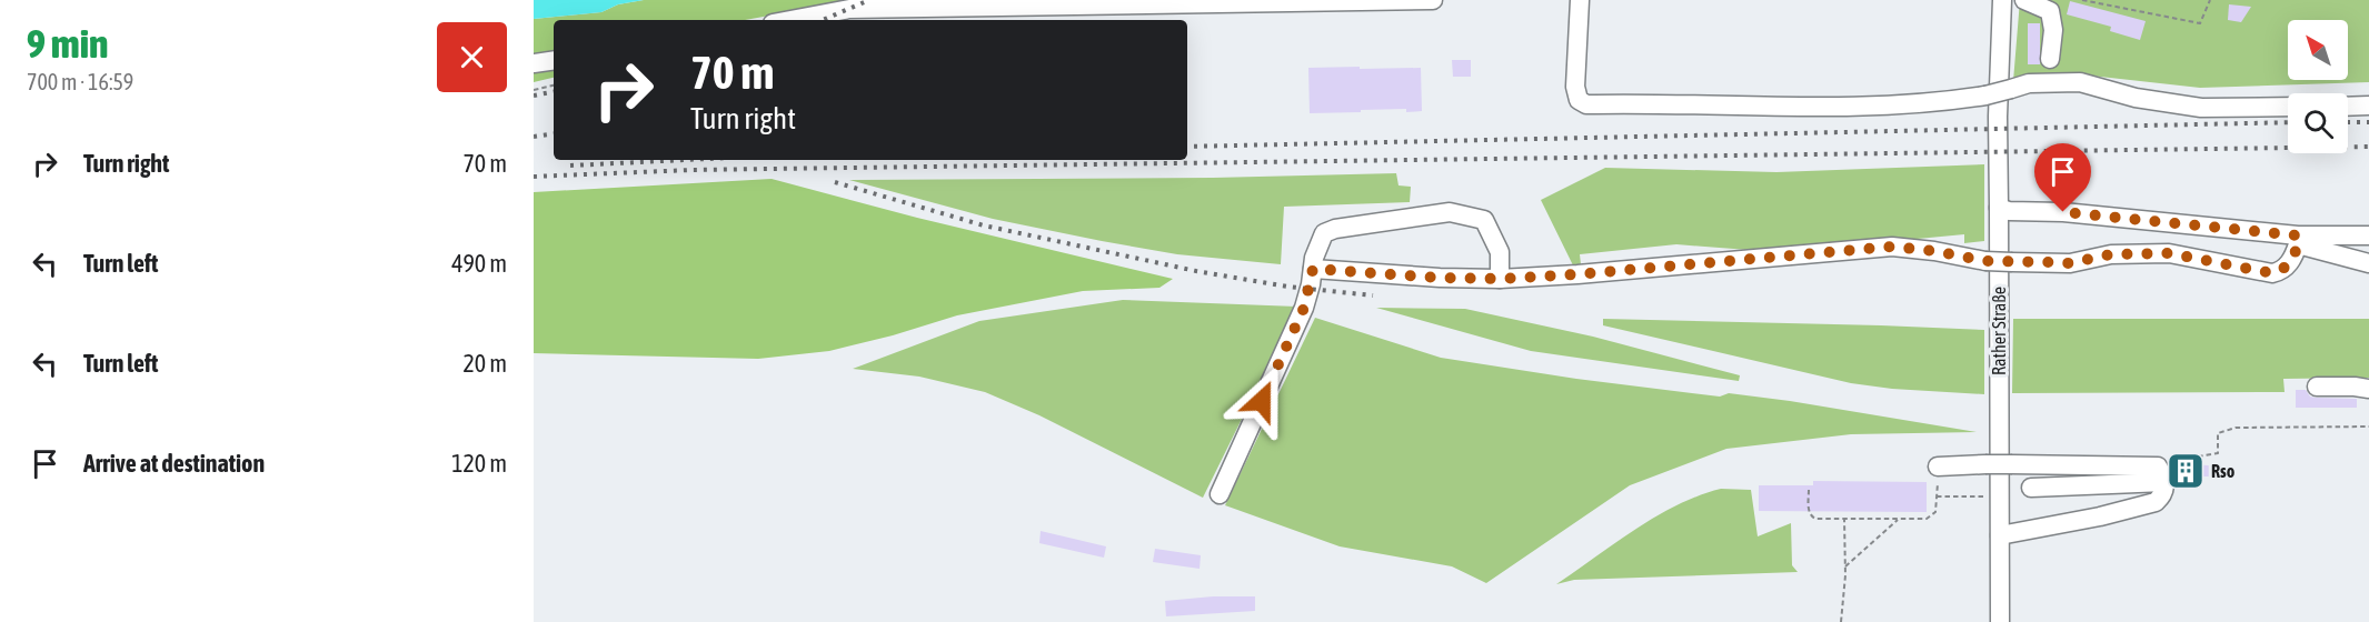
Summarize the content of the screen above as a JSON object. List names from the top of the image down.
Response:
{
  "streets": {
    "street": ["Rather Straße"]
  },
  "places": {
    "building": ["Rso"]
  },
  "north": "top left",
  "page": {
    "heading": ["9 min", "700 m · 16:59"],
    "turn": ["70 m", "Turn right"],
    "list": [
      {
        "name": "Turn right",
        "value": "70 m"
      },
      {
        "name": "Turn left",
        "value": "490 m"
      },
      {
        "name": "Turn left",
        "value": "20 m"
      },
      {
        "name": "Arrive at destination",
        "value": "120 m"
      }
    ]
  }
}
